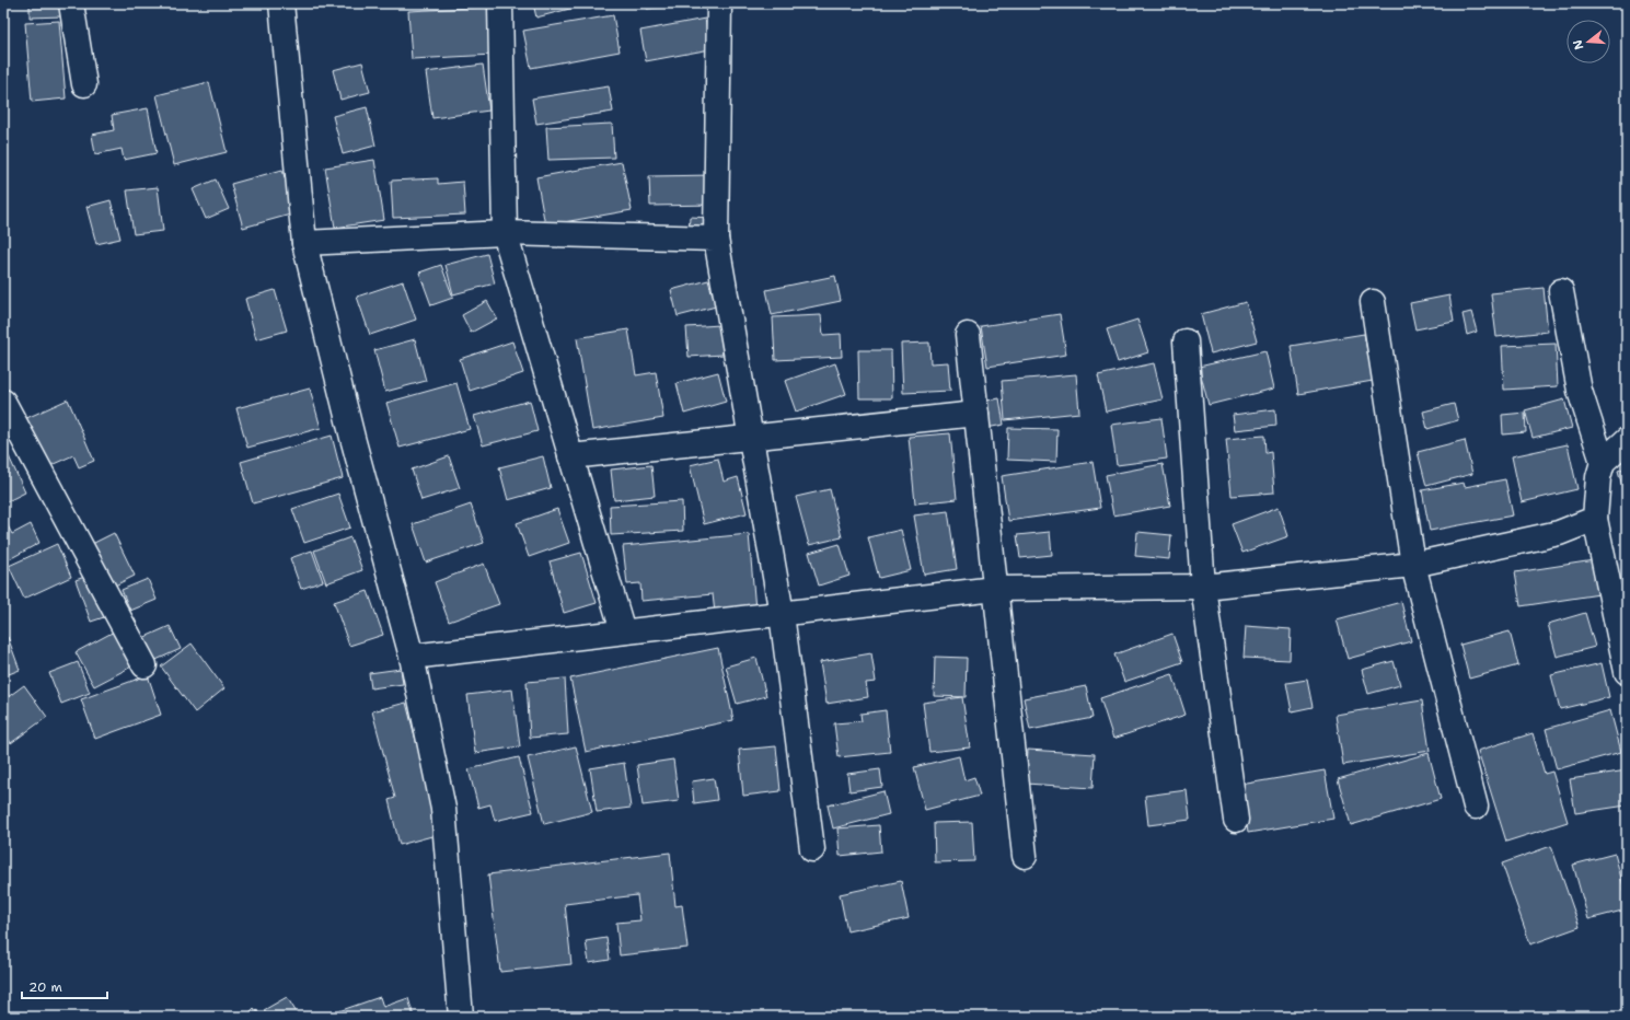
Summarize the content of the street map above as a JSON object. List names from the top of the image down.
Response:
{
  "scale_bar": "20 m",
  "north": "left"
}
